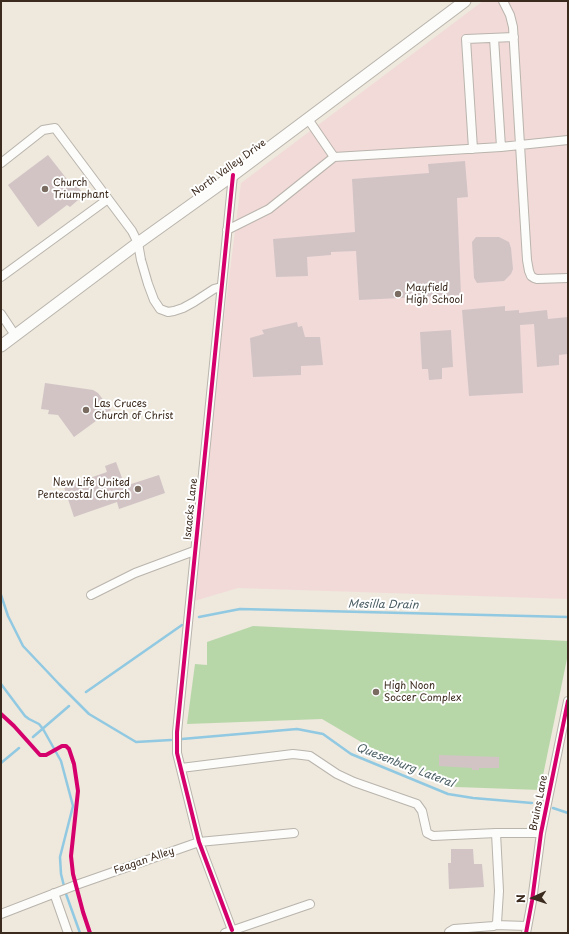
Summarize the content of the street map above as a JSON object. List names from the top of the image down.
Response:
{
  "streets": {
    "main road": ["North Valley Drive"],
    "street": ["Isaacks Lane", "Bruins Lane", "Feagan Alley"]
  },
  "crossings": [
    ["North Valley Drive", "Isaacks Lane"],
    ["Isaacks Lane", "Feagan Alley"]
  ],
  "water": ["Mesilla Drain", "Quesenburg Lateral"],
  "places": [
    "Church Triumphant",
    "Mayfield High School",
    "Las Cruces Church of Christ",
    "New Life United Pentecostal Church",
    "High Noon Soccer Complex"
  ],
  "north": "left"
}
